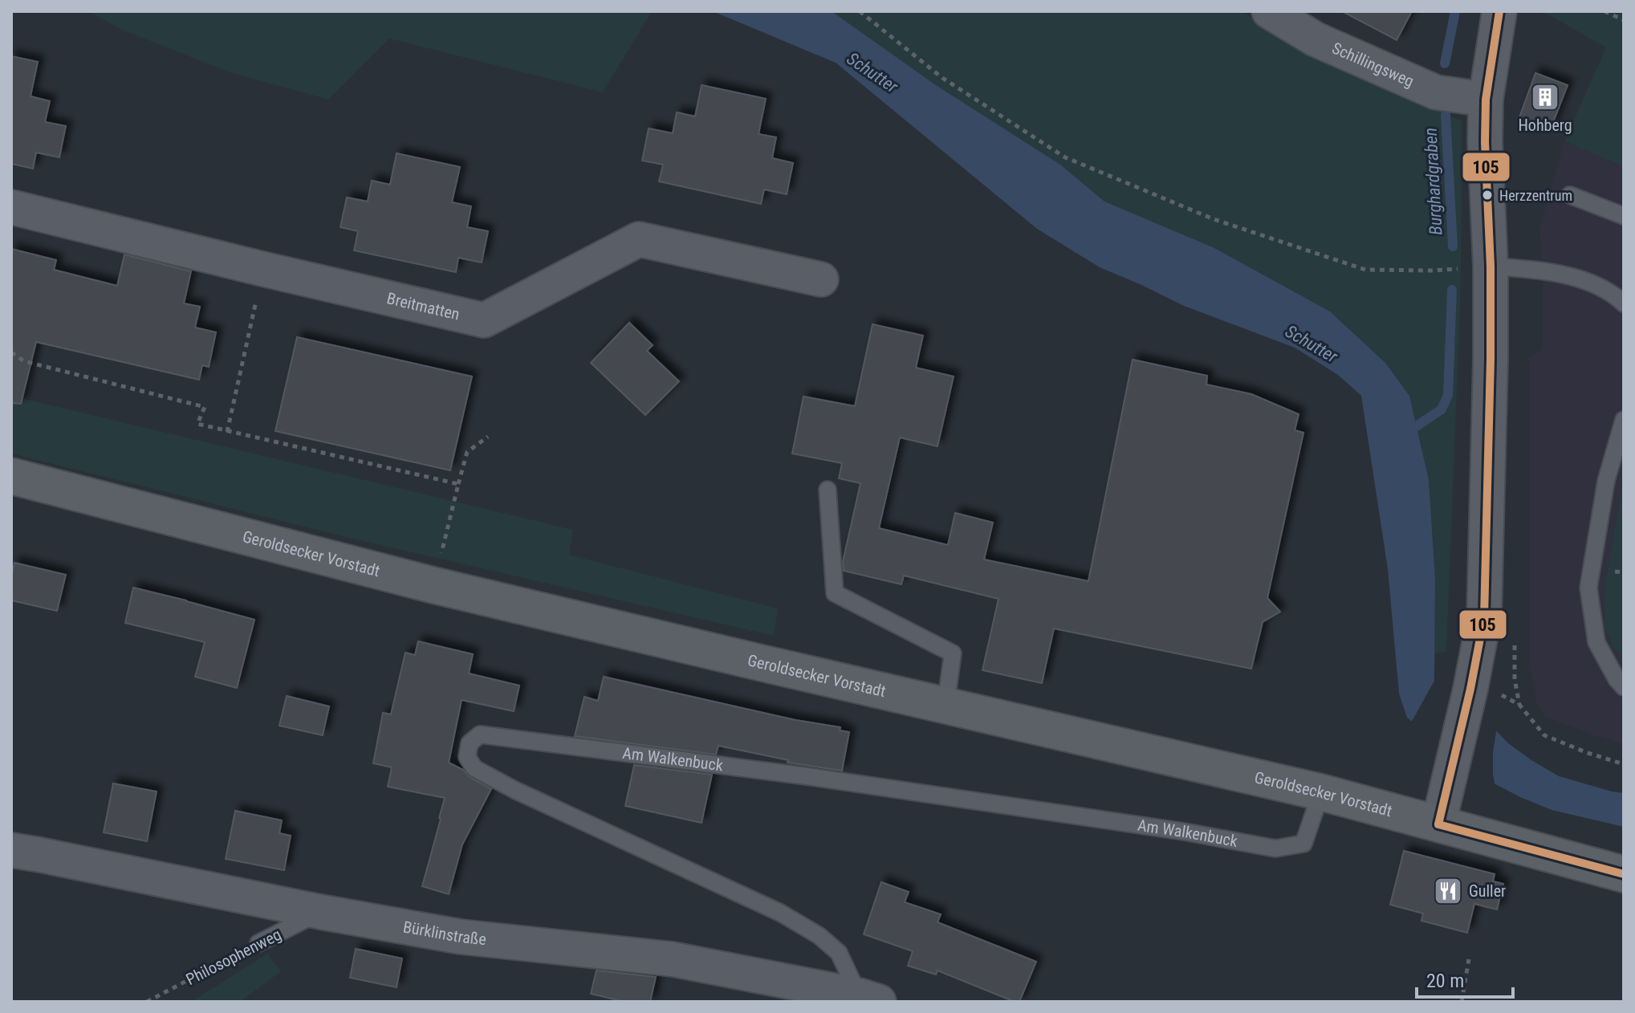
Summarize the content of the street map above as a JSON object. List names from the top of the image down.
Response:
{
  "streets": {
    "main road": ["Geroldsecker Vorstadt"],
    "street": ["Schillingsweg", "Breitmatten", "Bürklinstraße"],
    "lane": ["Am Walkenbuck", "Philosophenweg"]
  },
  "crossings": [
    ["Geroldsecker Vorstadt", "Am Walkenbuck"],
    ["Am Walkenbuck", "Bürklinstraße"],
    ["Bürklinstraße", "Philosophenweg"]
  ],
  "water": ["Schutter", "Burghardgraben"],
  "places": {
    "building": ["Hohberg"],
    "other": ["Herzzentrum"],
    "restaurant": ["Guller"]
  },
  "lines": ["transit line 105"],
  "scale_bar": "20 m"
}
